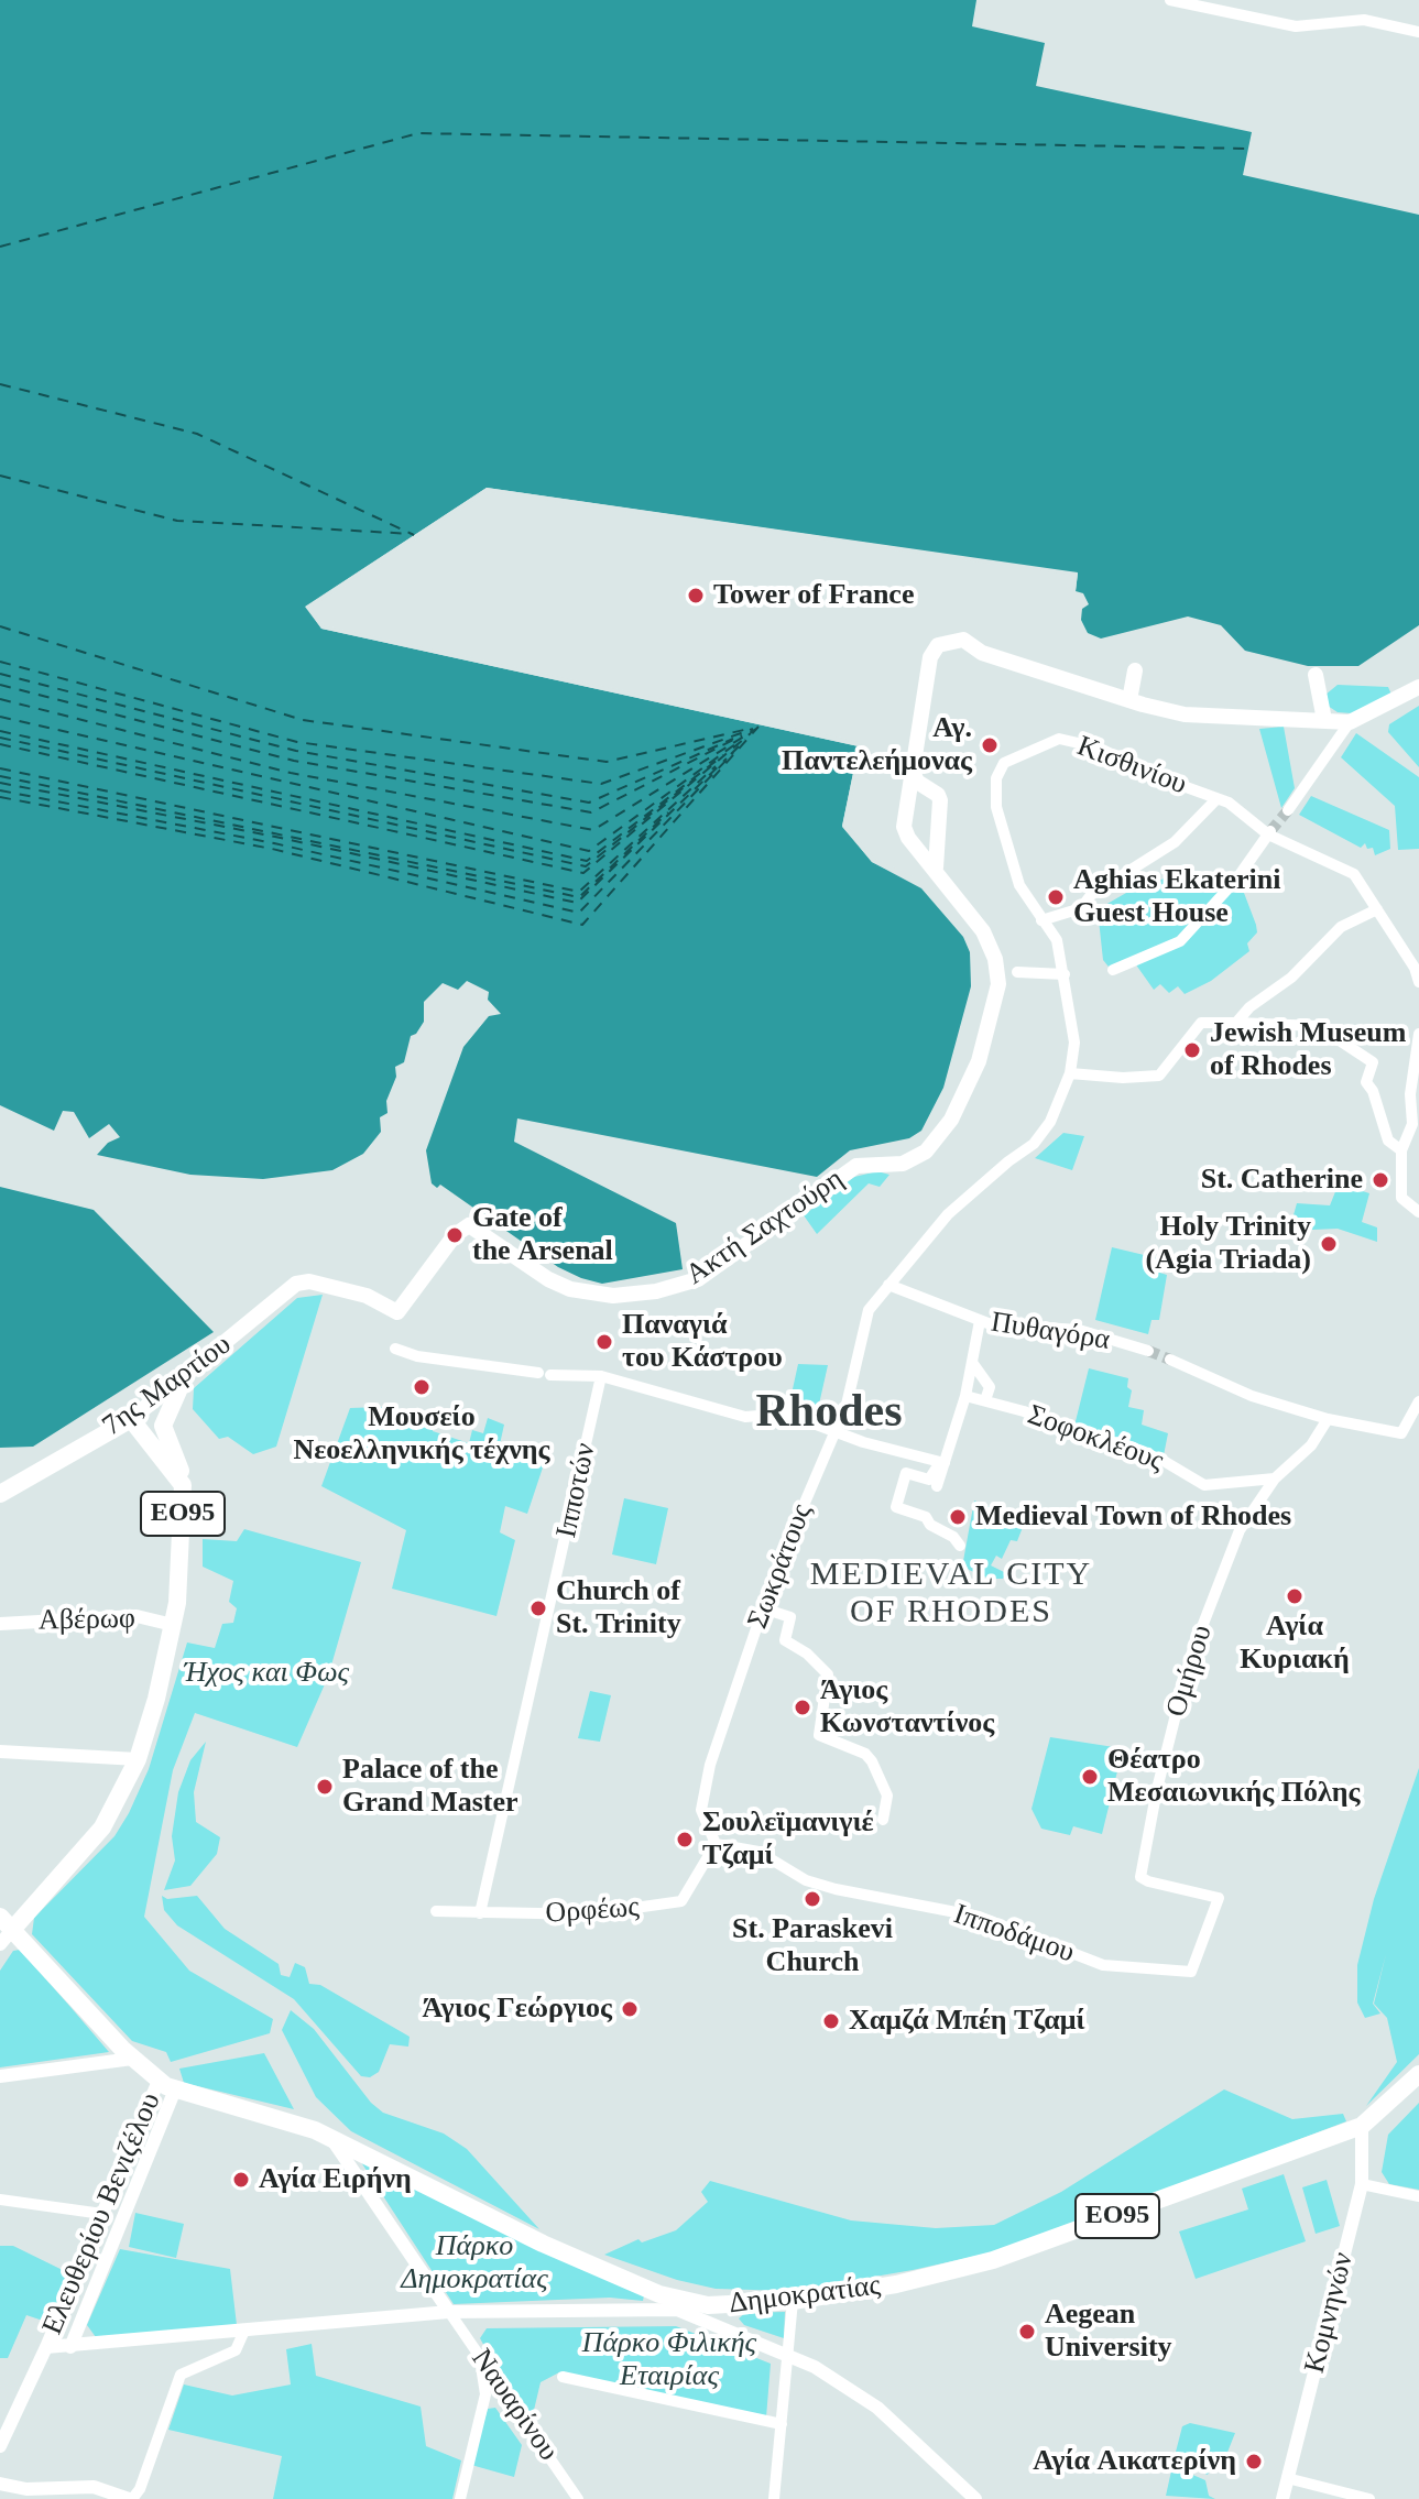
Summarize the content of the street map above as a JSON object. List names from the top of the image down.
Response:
{
  "streets": {
    "main road": [
      "Ακτή Σαχτούρη",
      "7ης Μαρτίου",
      "ΕΟ95",
      "Δημοκρατίας"
    ],
    "street": [
      "Κισθινίου",
      "Πυθαγόρα",
      "Σοφοκλέους",
      "Ιπποτών",
      "Σωκράτους",
      "Αβέρωφ",
      "Ομήρου",
      "Ορφέως",
      "Ιπποδάμου",
      "Ελευθερίου Βενιζέλου",
      "Κομνηνών",
      "Ναυαρίνου"
    ]
  },
  "crossings": [
    ["Κισθινίου", "Σωκράτους"],
    ["Ακτή Σαχτούρη", "7ης Μαρτίου"],
    ["Πυθαγόρα", "Σωκράτους"],
    ["7ης Μαρτίου", "ΕΟ95"],
    ["Σοφοκλέους", "Ομήρου"],
    ["Ιπποτών", "Ορφέως"],
    ["ΕΟ95", "Αβέρωφ"],
    ["ΕΟ95", "Δημοκρατίας"],
    ["Σωκράτους", "Ορφέως"],
    ["Σωκράτους", "Ιπποδάμου"],
    ["Ομήρου", "Ιπποδάμου"],
    ["Ορφέως", "Ιπποδάμου"],
    ["Ελευθερίου Βενιζέλου", "Δημοκρατίας"],
    ["Δημοκρατίας", "Κομνηνών"]
  ],
  "districts": ["Rhodes", "MEDIEVAL CITY OF RHODES"],
  "parks": ["Ήχος και Φως", "Πάρκο Δημοκρατίας", "Πάρκο Φιλικής Εταιρίας"],
  "places": [
    "Tower of France",
    "Αγ. Παντελεήμονας",
    "Aghias Ekaterini Guest House",
    "Jewish Museum of Rhodes",
    "St. Catherine",
    "Gate of the Arsenal",
    "Holy Trinity (Agia Triada)",
    "Παναγιά του Κάστρου",
    "Μουσείο Νεοελληνικής τέχνης",
    "Medieval Town of Rhodes",
    "Αγία Κυριακή",
    "Church of St. Trinity",
    "Άγιος Κωνσταντίνος",
    "Θέατρο Μεσαιωνικής Πόλης",
    "Palace of the Grand Master",
    "Σουλεϊμανιγιέ Τζαμί",
    "St. Paraskevi Church",
    "Άγιος Γεώργιος",
    "Χαμζά Μπέη Τζαμί",
    "Αγία Ειρήνη",
    "Aegean University",
    "Αγία Αικατερίνη"
  ]
}
